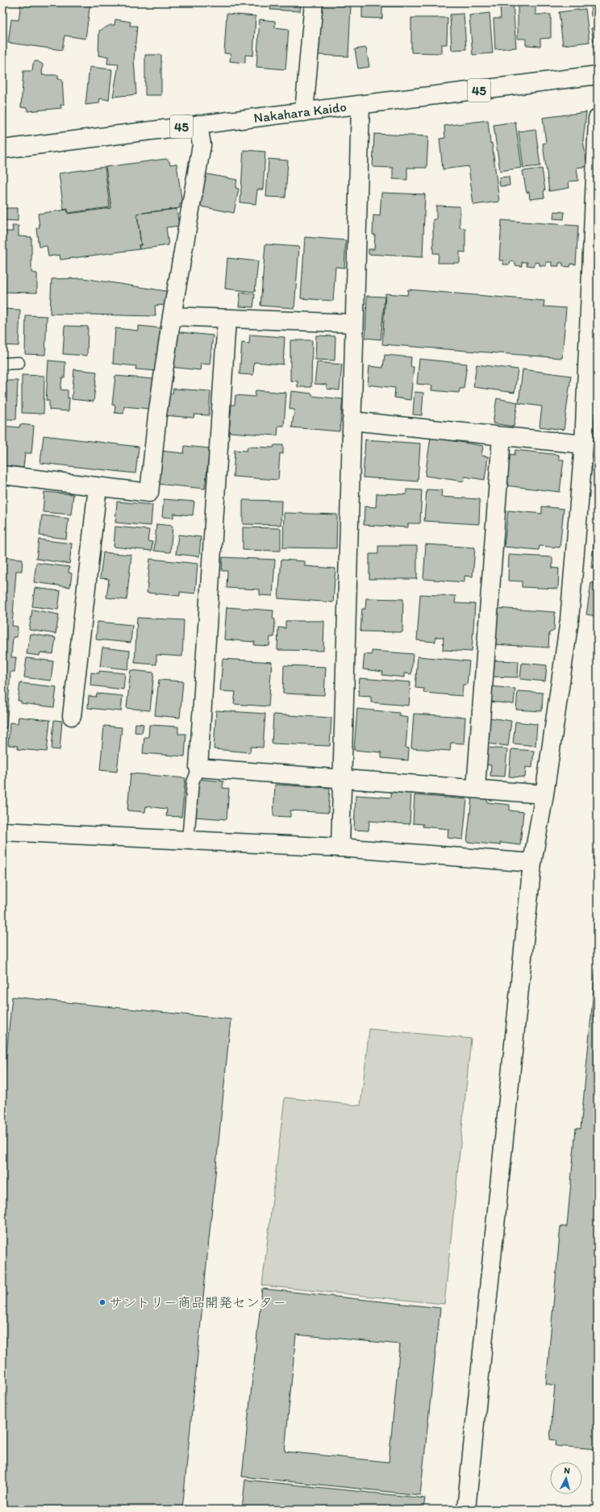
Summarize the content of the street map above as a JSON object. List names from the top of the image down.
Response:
{
  "streets": {
    "street": ["45", "Nakahara Kaido"]
  },
  "places": ["サントリー商品開発センター"],
  "north": "top"
}
